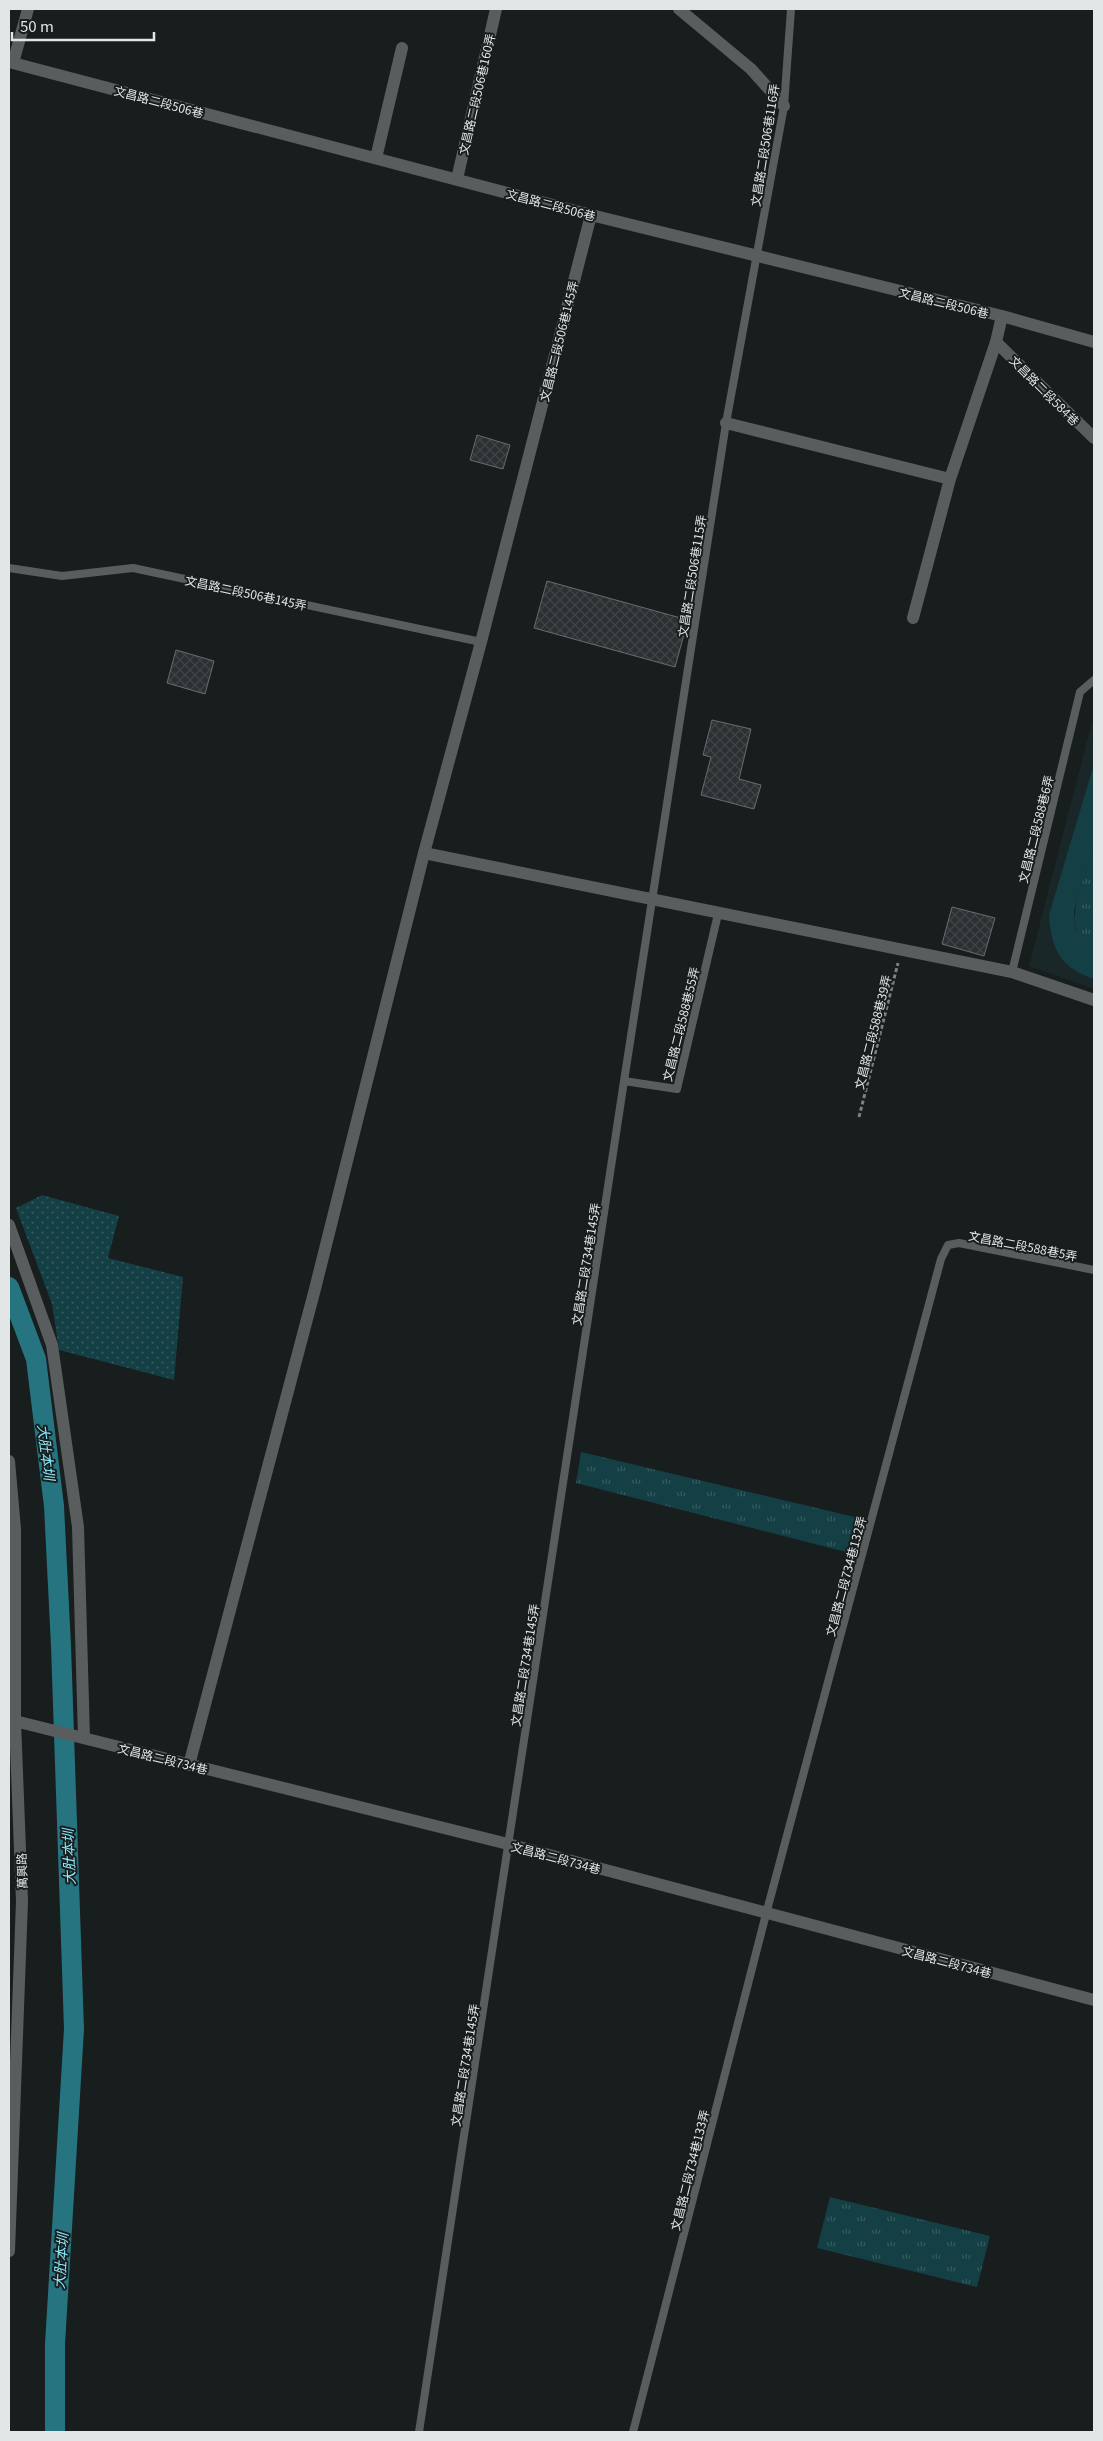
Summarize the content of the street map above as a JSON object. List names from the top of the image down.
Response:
{
  "streets": {
    "street": [
      "文昌路二段506巷160弄",
      "文昌路二段506巷",
      "文昌路二段506巷145弄",
      "文昌路二段584巷",
      "文昌路二段734巷",
      "萬興路"
    ],
    "lane": [
      "文昌路二段506巷116弄",
      "文昌路二段506巷115弄",
      "文昌路二段588巷6弄",
      "文昌路二段588巷55弄",
      "文昌路二段588巷5弄",
      "文昌路二段734巷145弄",
      "文昌路二段734巷132弄",
      "文昌路二段734巷133弄"
    ],
    "path": ["文昌路二段588巷39弄"]
  },
  "crossings": [
    ["文昌路二段506巷160弄", "文昌路二段506巷"],
    ["文昌路二段506巷", "文昌路二段506巷116弄"],
    ["文昌路二段506巷", "文昌路二段506巷145弄"],
    ["文昌路二段506巷", "文昌路二段506巷115弄"],
    ["文昌路二段506巷116弄", "文昌路二段506巷115弄"],
    ["文昌路二段506巷145弄", "文昌路二段734巷"],
    ["文昌路二段506巷115弄", "文昌路二段734巷145弄"],
    ["文昌路二段588巷55弄", "文昌路二段734巷145弄"],
    ["文昌路二段588巷5弄", "文昌路二段734巷132弄"],
    ["文昌路二段734巷145弄", "文昌路二段734巷"],
    ["文昌路二段734巷132弄", "文昌路二段734巷"],
    ["文昌路二段734巷132弄", "文昌路二段734巷133弄"],
    ["文昌路二段734巷", "萬興路"],
    ["文昌路二段734巷", "文昌路二段734巷133弄"]
  ],
  "water": ["大肚本圳"],
  "scale_bar": "50 m"
}
